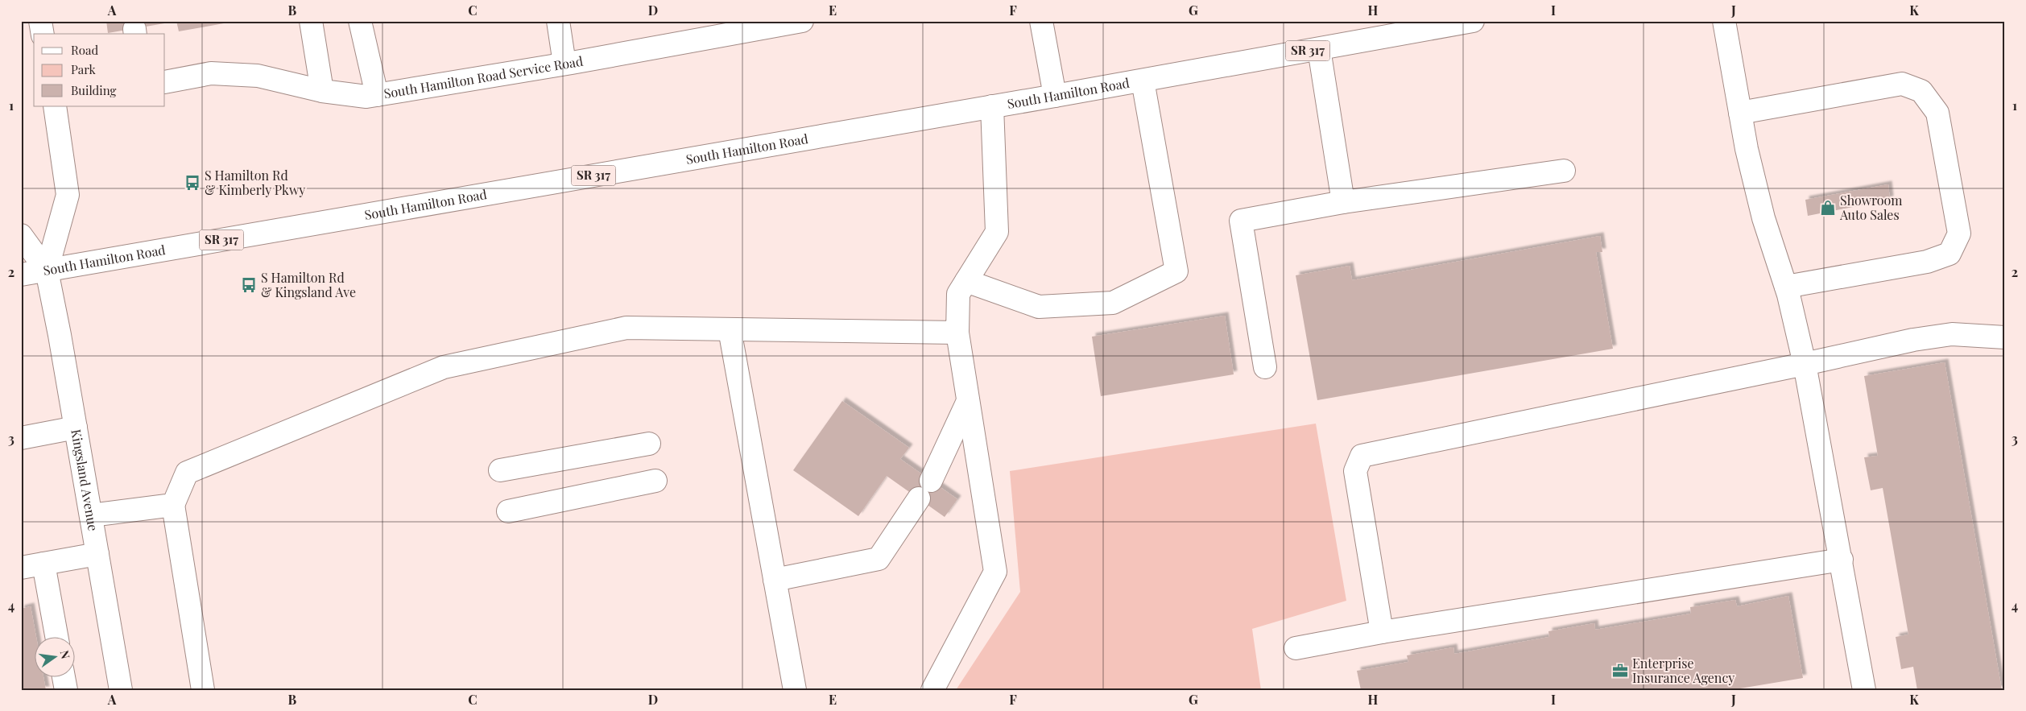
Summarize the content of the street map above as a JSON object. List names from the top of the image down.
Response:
{
  "streets": {
    "main road": [
      "SR 317",
      "South Hamilton Road Service Road",
      "South Hamilton Road",
      "Kingsland Avenue"
    ]
  },
  "crossings": [
    ["South Hamilton Road", "Kingsland Avenue"]
  ],
  "places": {
    "bus stop": ["S Hamilton Rd & Kimberly Pkwy", "S Hamilton Rd & Kingsland Ave"],
    "shop": ["Showroom Auto Sales"],
    "office": ["Enterprise Insurance Agency"]
  },
  "legend": ["Road", "Park", "Building"],
  "north": "right",
  "grid": {
    "columns": [
      "A",
      "B",
      "C",
      "D",
      "E",
      "F",
      "G",
      "H",
      "I",
      "J",
      "K"
    ],
    "rows": [
      "1",
      "2",
      "3",
      "4"
    ]
  }
}
